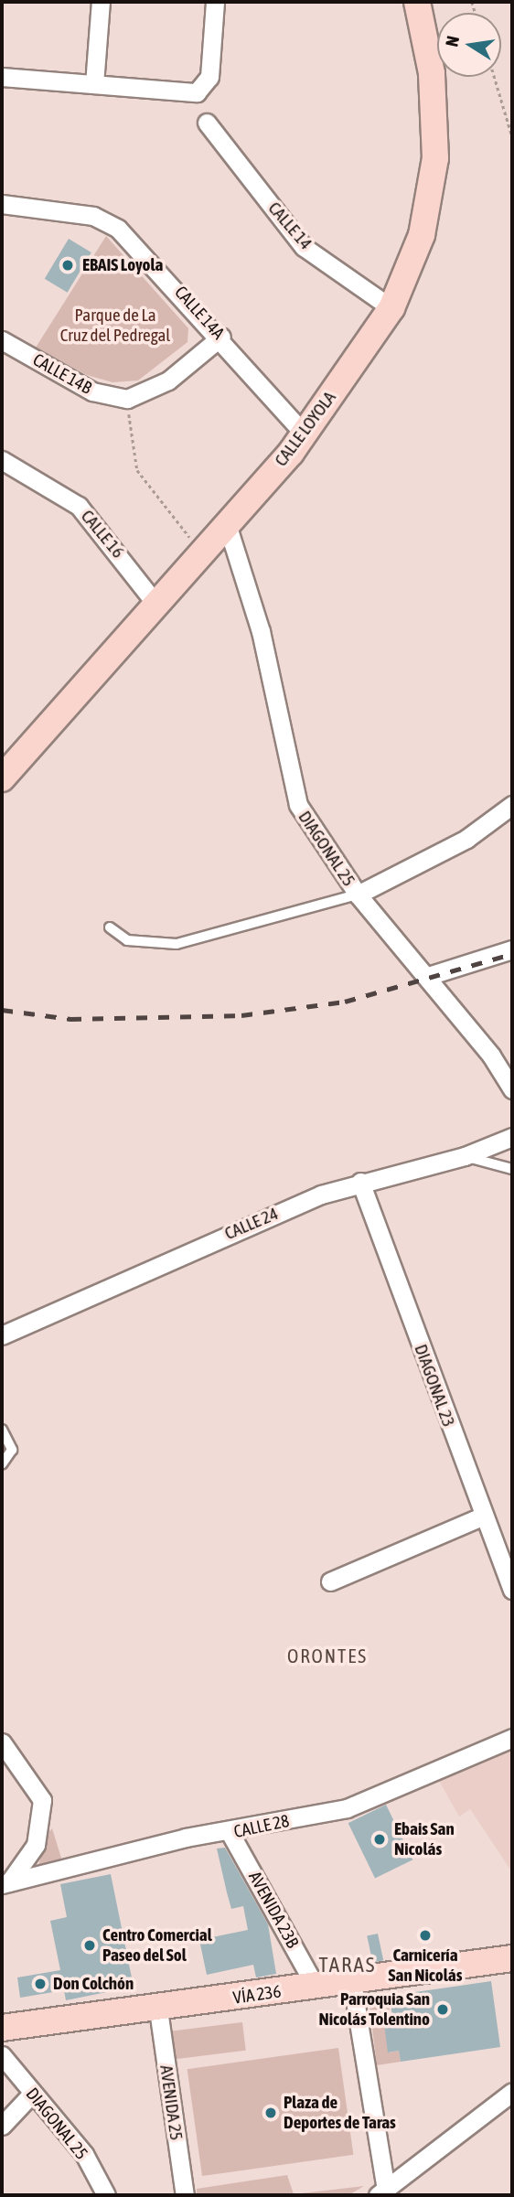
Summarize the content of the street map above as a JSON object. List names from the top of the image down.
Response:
{
  "streets": {
    "main road": ["CALLE LOYOLA", "VÍA 236"],
    "street": [
      "CALLE 14",
      "CALLE 14A",
      "CALLE 14B",
      "CALLE 16",
      "DIAGONAL 25",
      "CALLE 24",
      "DIAGONAL 23",
      "CALLE 28",
      "AVENIDA 23B",
      "AVENIDA 25"
    ]
  },
  "crossings": [
    ["CALLE 14", "CALLE LOYOLA"],
    ["CALLE 14A", "CALLE LOYOLA"],
    ["CALLE LOYOLA", "CALLE 16"],
    ["CALLE LOYOLA", "DIAGONAL 25"],
    ["CALLE 24", "DIAGONAL 23"],
    ["CALLE 28", "AVENIDA 23B"],
    ["AVENIDA 23B", "VÍA 236"],
    ["VÍA 236", "AVENIDA 25"]
  ],
  "districts": ["ORONTES", "TARAS"],
  "parks": ["Parque de La Cruz del Pedregal"],
  "places": [
    "EBAIS Loyola",
    "Ebais San Nicolás",
    "Carnicería San Nicolás",
    "Centro Comercial Paseo del Sol",
    "Don Colchón",
    "Parroquia San Nicolás Tolentino",
    "Plaza de Deportes de Taras"
  ],
  "north": "left"
}
